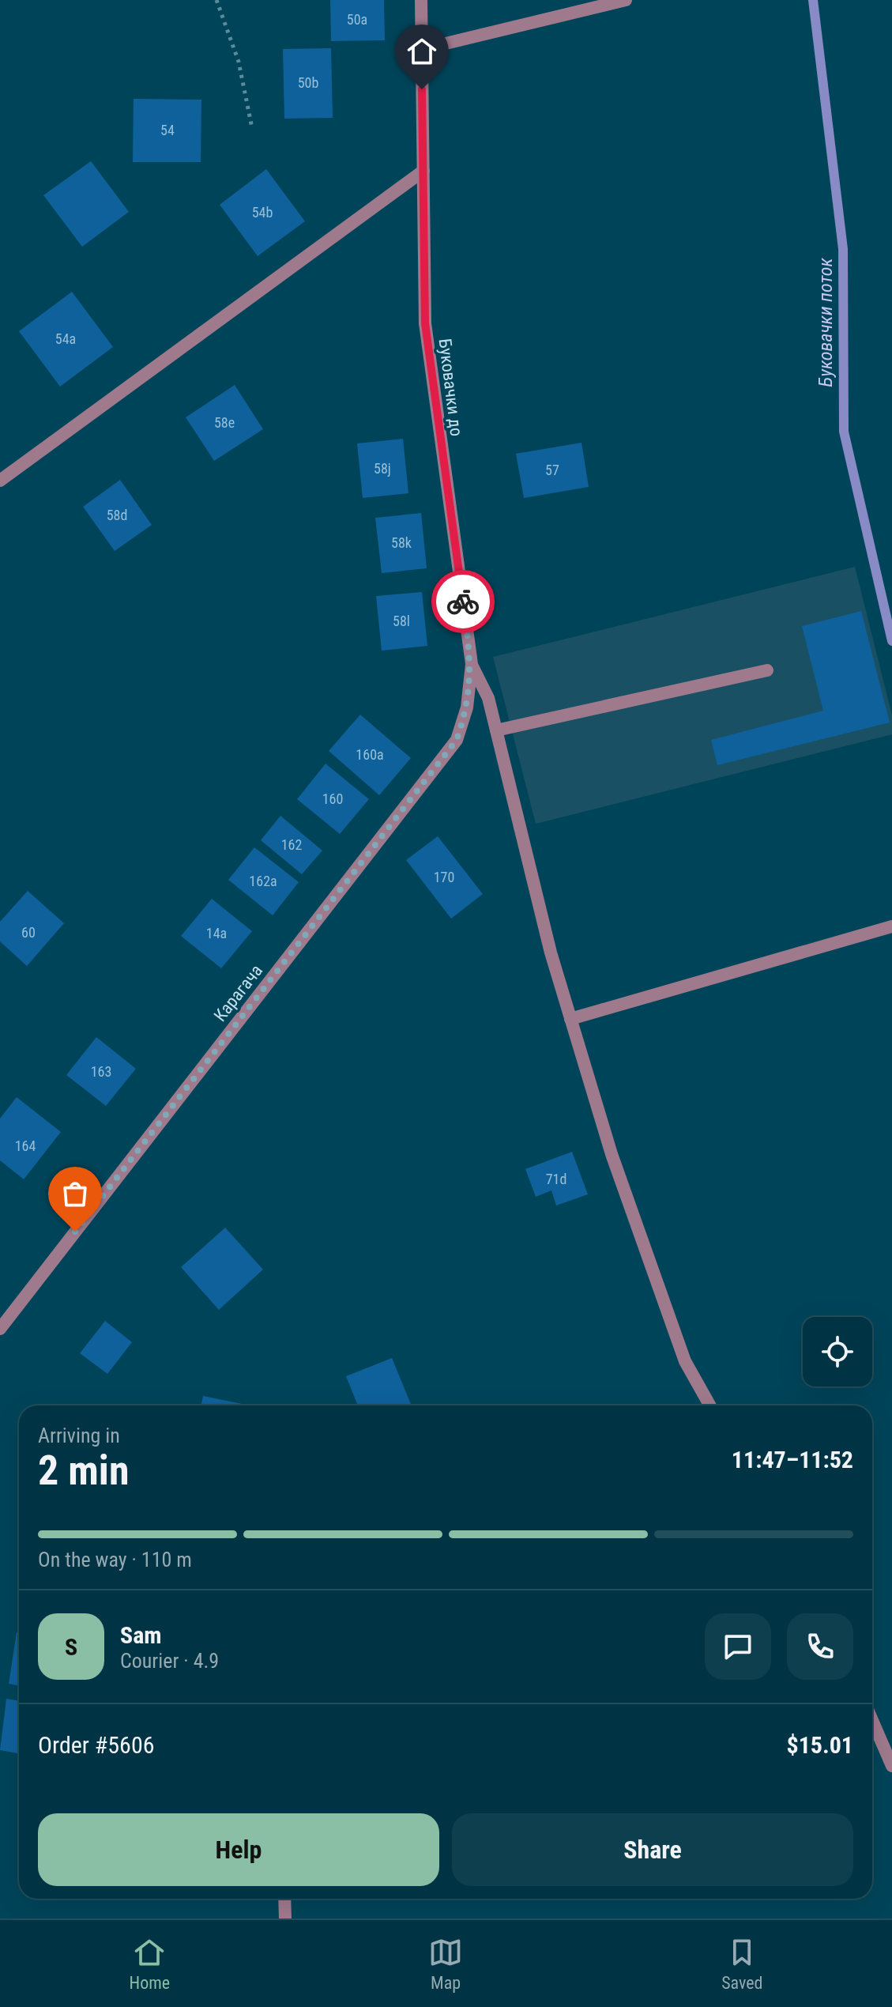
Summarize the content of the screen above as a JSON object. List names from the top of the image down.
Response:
{
  "streets": {
    "street": ["Буковачки до", "Карагача"]
  },
  "crossings": [
    ["Буковачки до", "Карагача"]
  ],
  "water": ["Буковачки поток"],
  "house_numbers": [
    "50a",
    "50b",
    "54",
    "54b",
    "54a",
    "58e",
    "58j",
    "57",
    "58d",
    "58k",
    "58l",
    "160a",
    "160",
    "162",
    "170",
    "162a",
    "60",
    "14a",
    "163",
    "164",
    "71d"
  ],
  "page": {
    "heading": ["2 min", "Arriving in", "11:47–11:52"],
    "panel": [
      "Sam",
      "Courier · 4.9",
      "Order #5606",
      "$15.01"
    ],
    "bar": "On the way · 110 m",
    "round": "S",
    "buttons": ["Help", "Share"],
    "tabs": ["Home", "Map", "Saved"]
  }
}
